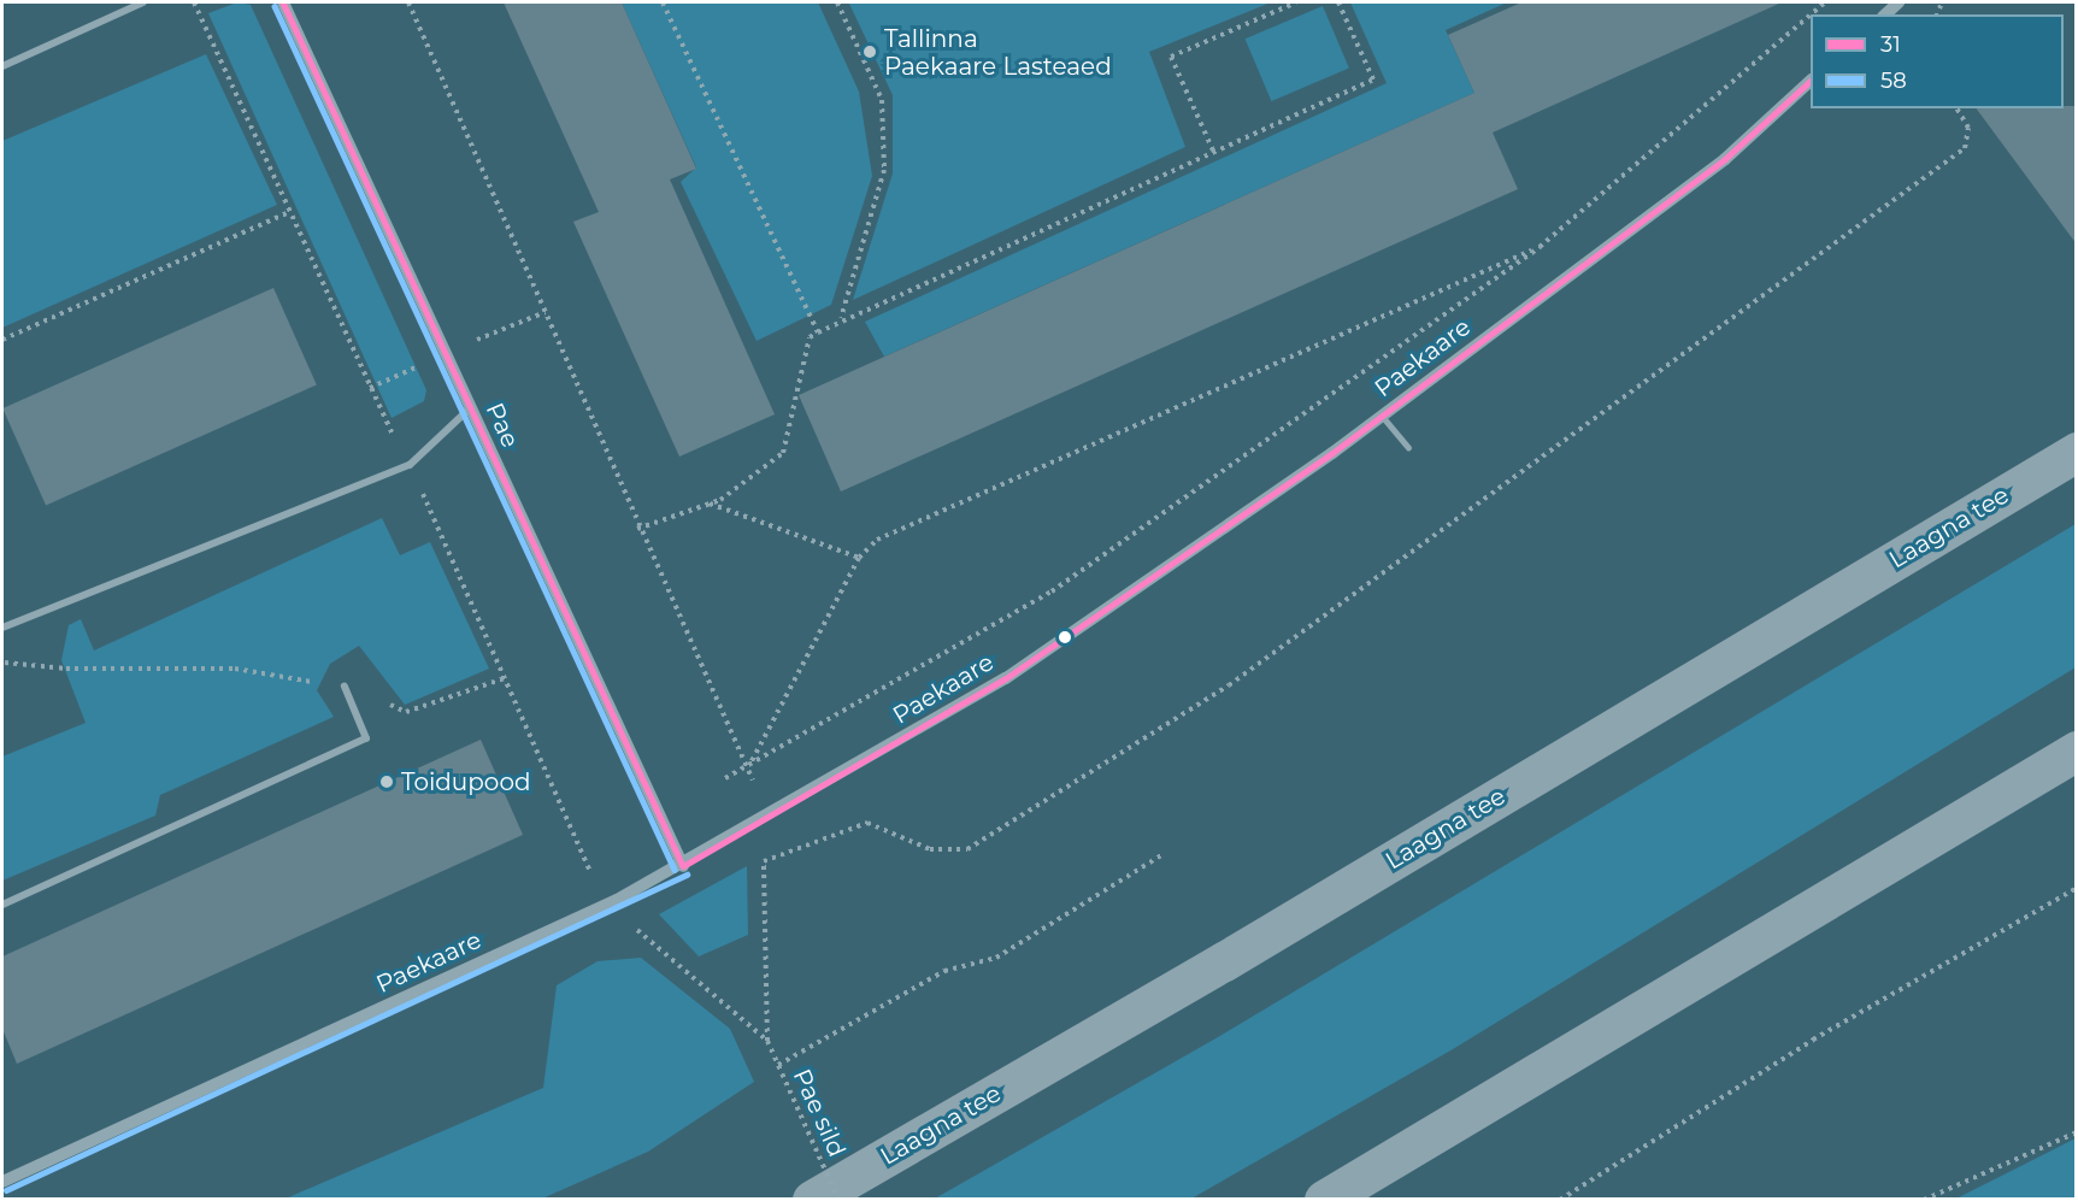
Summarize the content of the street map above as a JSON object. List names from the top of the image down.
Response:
{
  "streets": {
    "main road": ["Laagna tee"],
    "street": ["Paekaare", "Pae"],
    "path": ["Pae sild"]
  },
  "crossings": [
    ["Paekaare", "Pae"]
  ],
  "places": ["Tallinna Paekaare Lasteaed", "Toidupood"],
  "lines": ["transit line 31", "transit line 58"],
  "legend": ["31", "58"]
}
